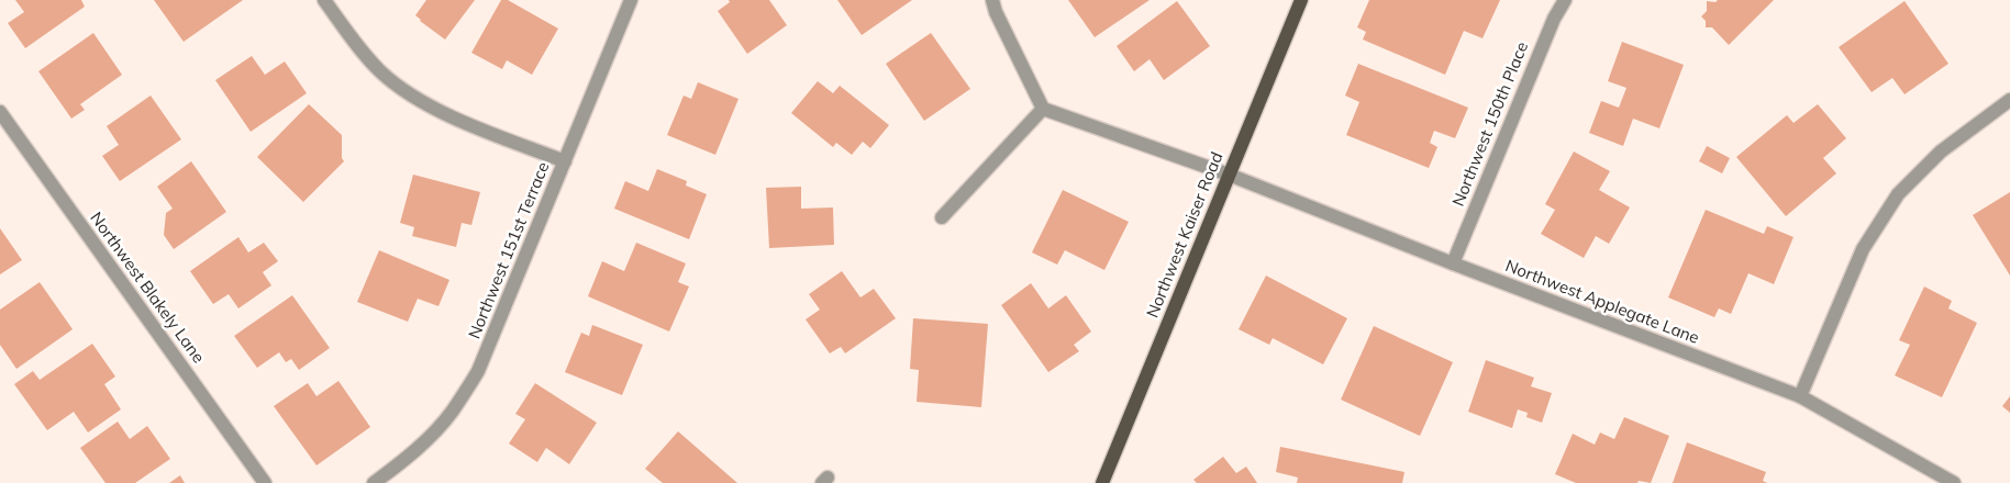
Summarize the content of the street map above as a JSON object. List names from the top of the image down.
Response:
{
  "streets": {
    "main road": ["Northwest Kaiser Road"],
    "street": [
      "Northwest 150th Place",
      "Northwest 151st Terrace",
      "Northwest Blakely Lane",
      "Northwest Applegate Lane"
    ]
  },
  "crossings": [
    ["Northwest 150th Place", "Northwest Applegate Lane"],
    ["Northwest Kaiser Road", "Northwest Applegate Lane"]
  ]
}
